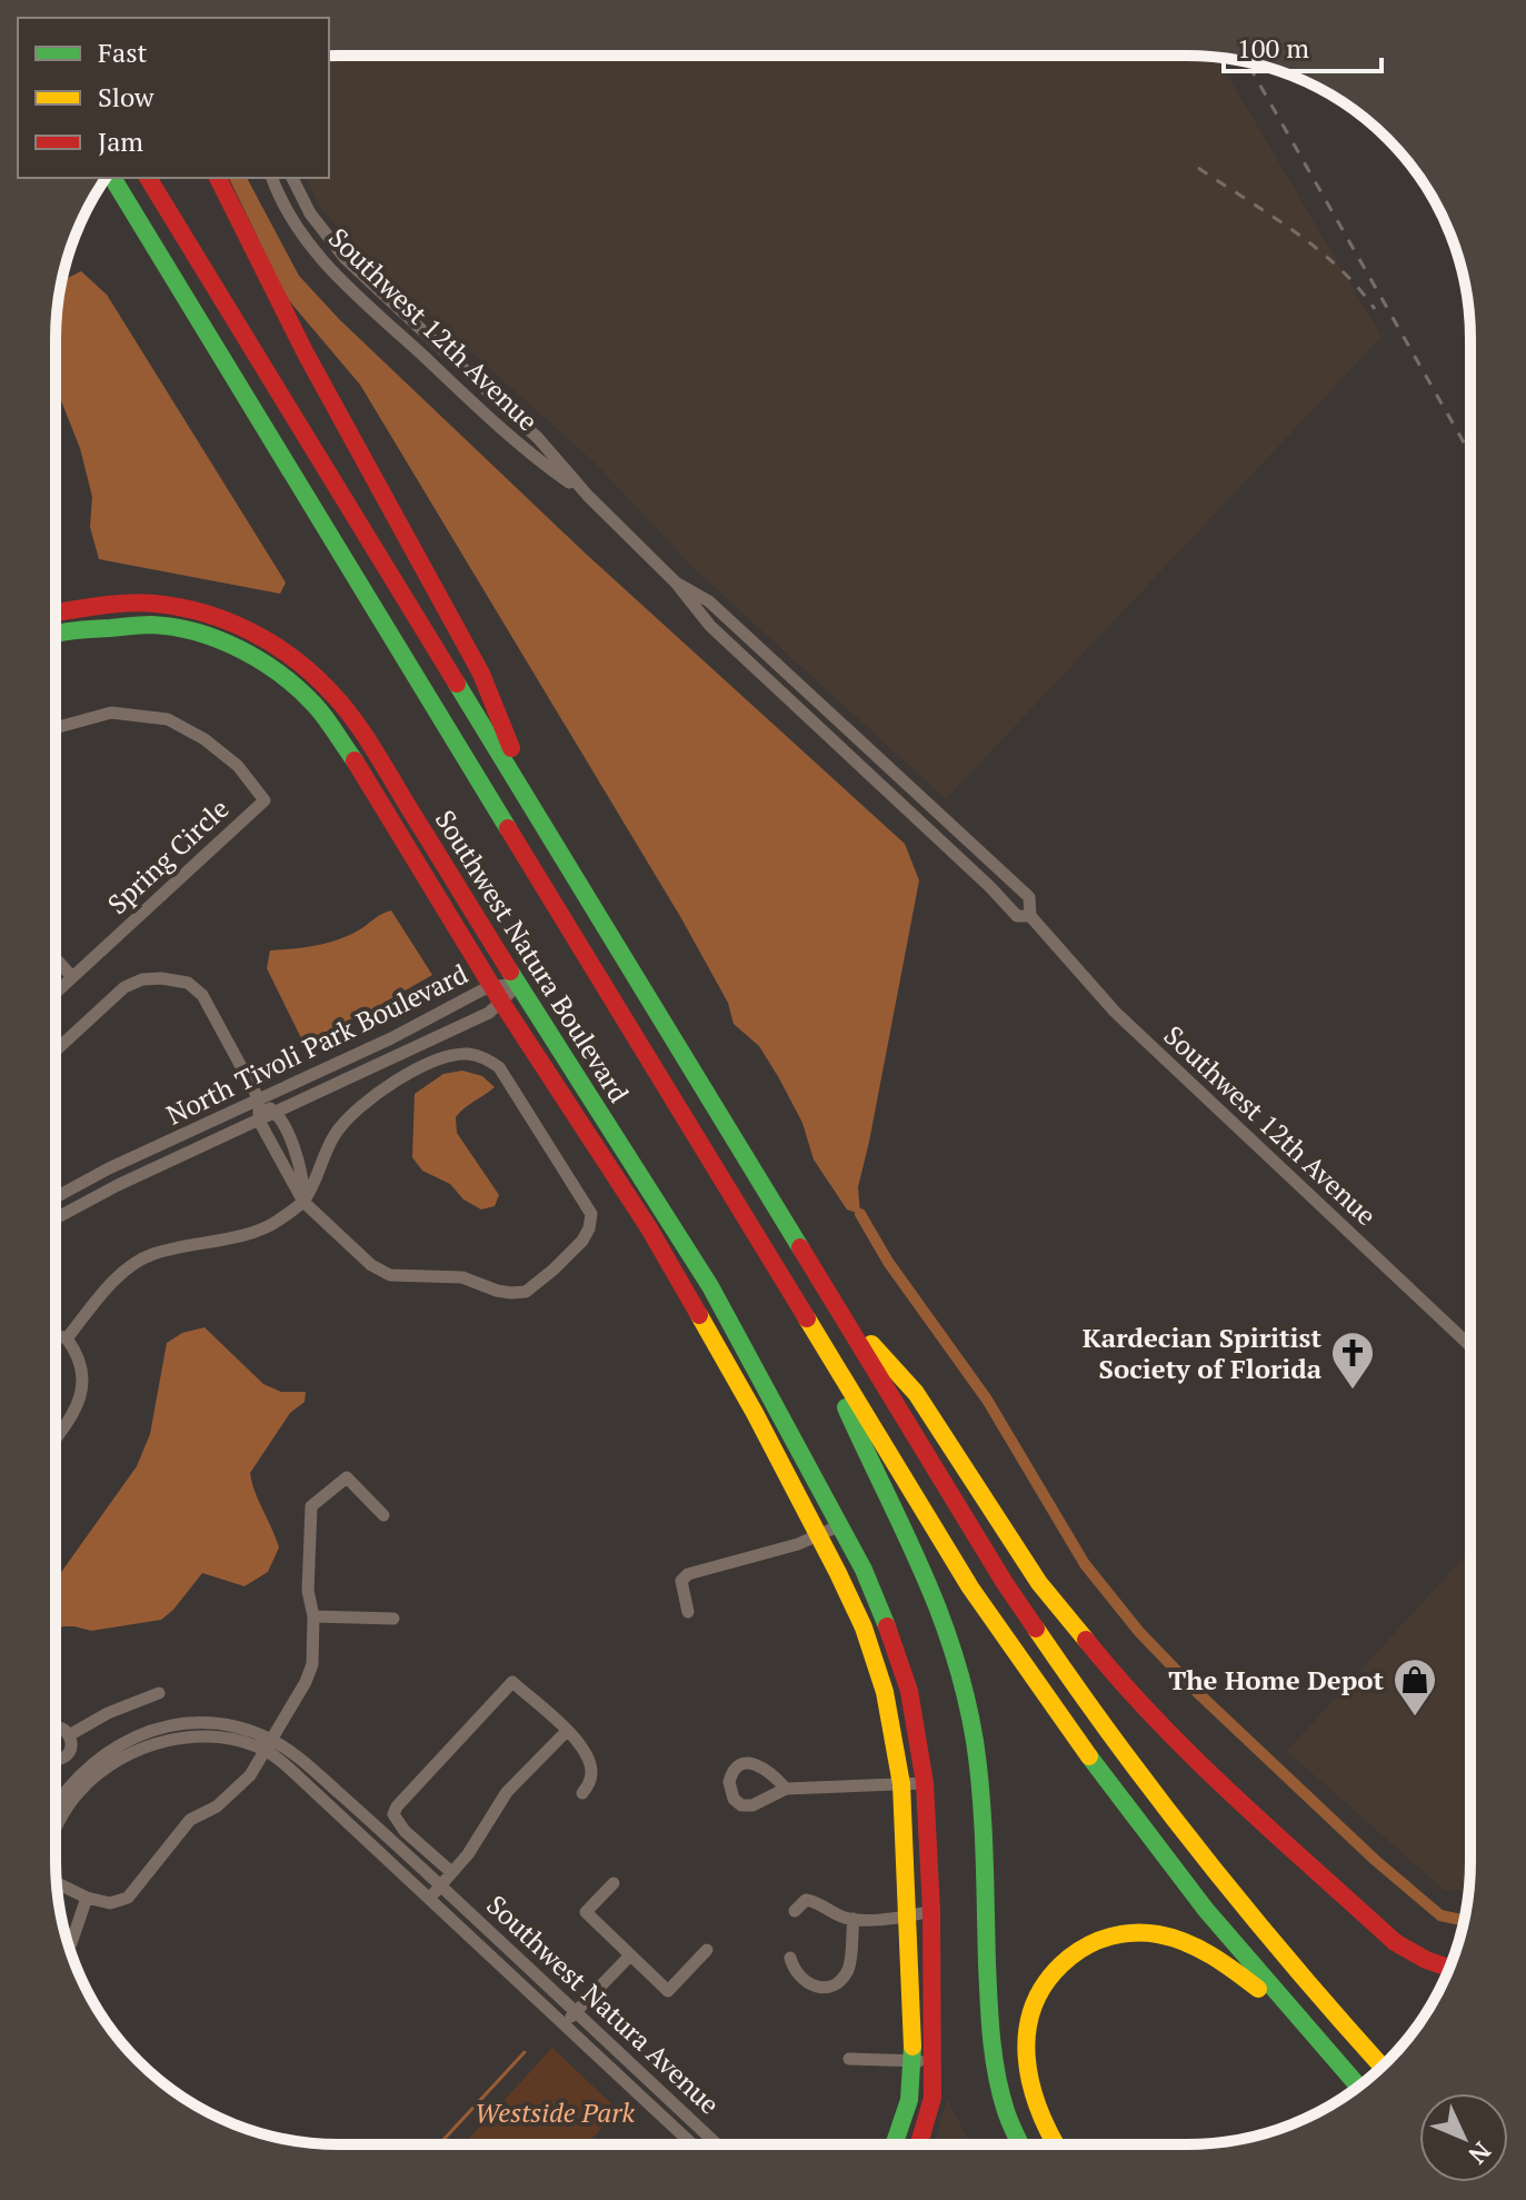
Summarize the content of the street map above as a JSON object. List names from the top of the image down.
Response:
{
  "streets": {
    "main road": ["Southwest Natura Boulevard"],
    "street": [
      "Southwest 12th Avenue",
      "Spring Circle",
      "North Tivoli Park Boulevard",
      "Southwest Natura Avenue"
    ]
  },
  "crossings": [
    ["Southwest Natura Boulevard", "North Tivoli Park Boulevard"]
  ],
  "parks": ["Westside Park"],
  "places": {
    "church": ["Kardecian Spiritist Society of Florida"],
    "shop": ["The Home Depot"]
  },
  "legend": ["Fast", "Slow", "Jam"],
  "scale_bar": "100 m",
  "north": "bottom right"
}
